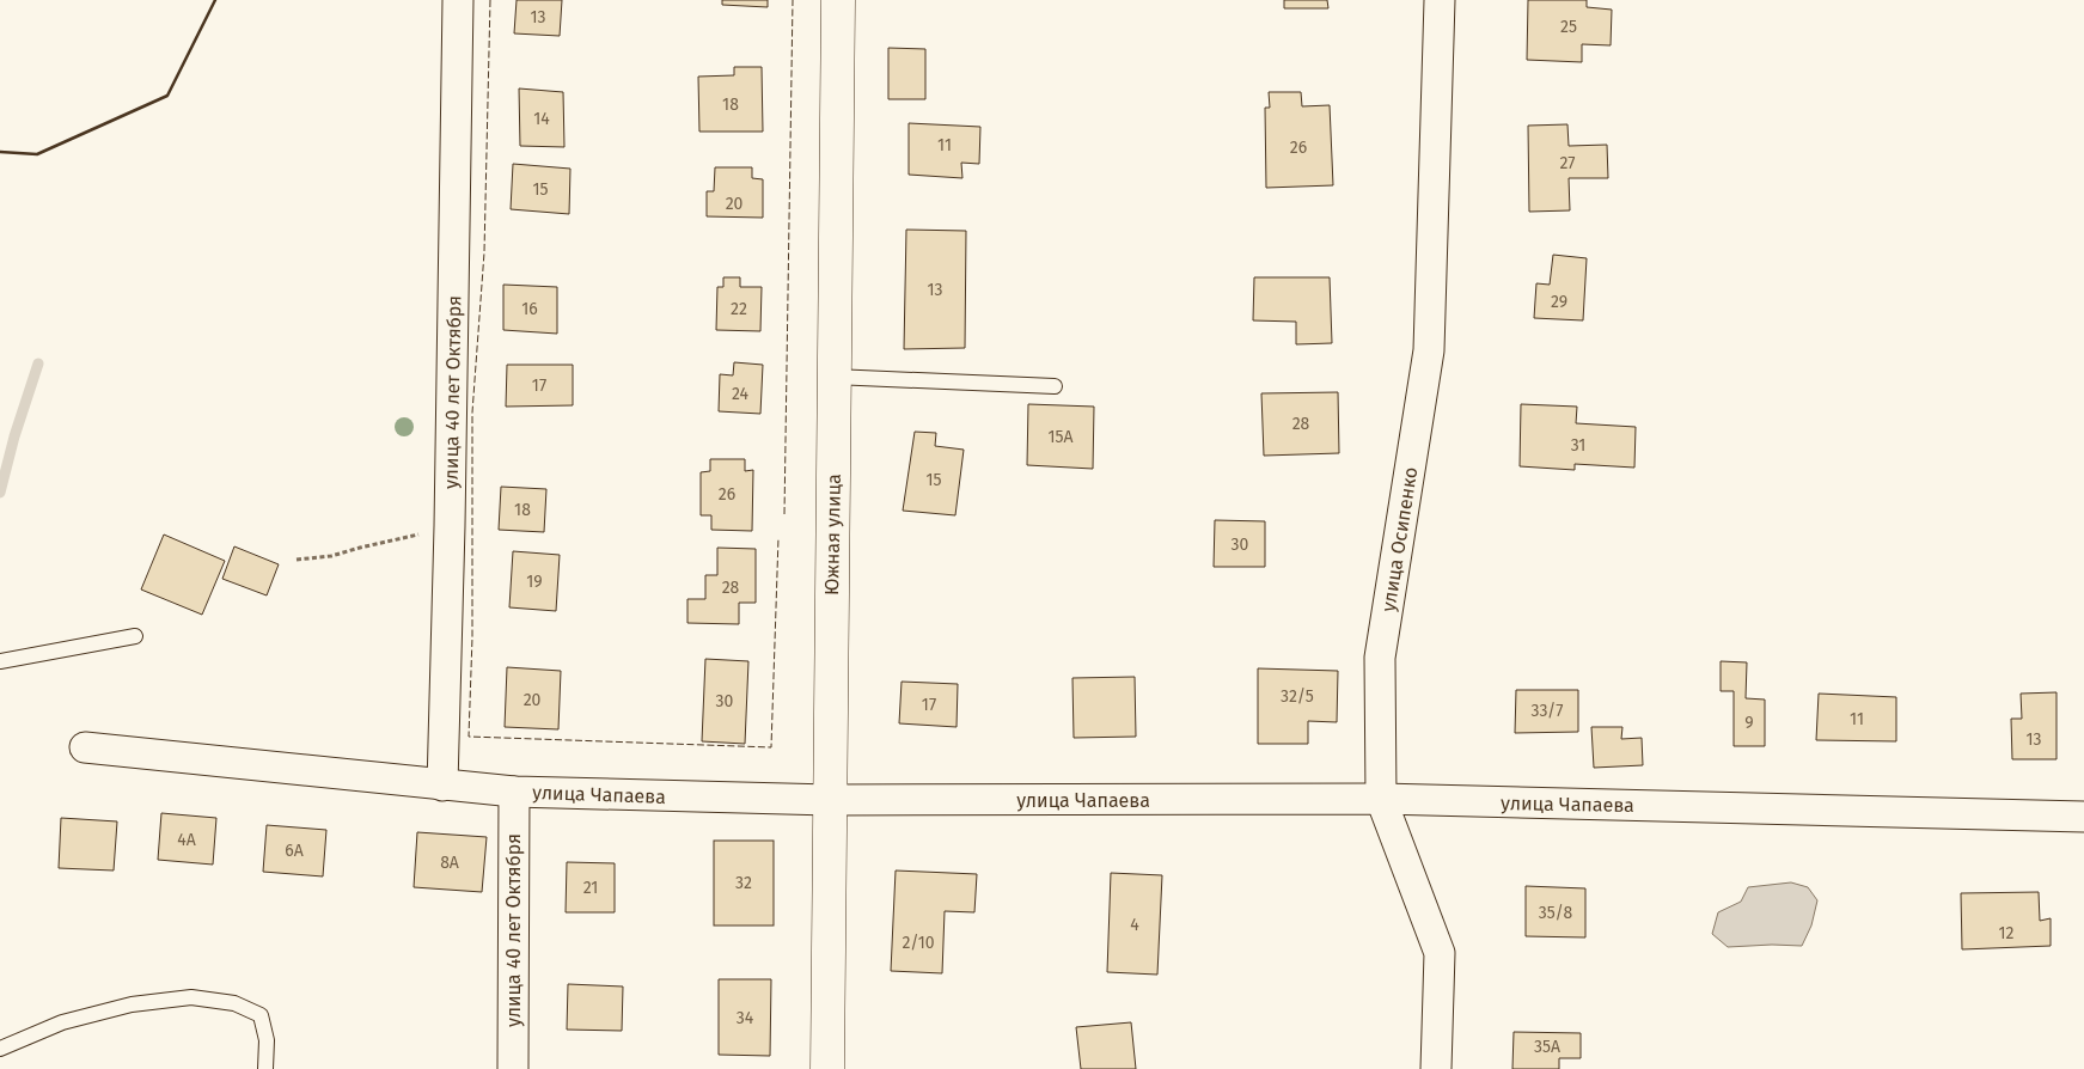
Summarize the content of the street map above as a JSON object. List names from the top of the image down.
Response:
{
  "streets": {
    "street": [
      "улица 40 лет Октября",
      "Южная улица",
      "улица Осипенко",
      "улица Чапаева"
    ]
  },
  "crossings": [
    ["улица 40 лет Октября", "улица Чапаева"],
    ["Южная улица", "улица Чапаева"],
    ["улица Осипенко", "улица Чапаева"]
  ],
  "house_numbers": [
    "13",
    "25",
    "18",
    "14",
    "11",
    "26",
    "27",
    "15",
    "20",
    "13",
    "29",
    "16",
    "22",
    "17",
    "24",
    "28",
    "15А",
    "31",
    "15",
    "26",
    "18",
    "30",
    "19",
    "28",
    "32/5",
    "20",
    "30",
    "17",
    "33/7",
    "11",
    "9",
    "13",
    "4А",
    "6А",
    "8А",
    "32",
    "21",
    "35/8",
    "4",
    "12",
    "2/10",
    "34",
    "35А"
  ]
}
